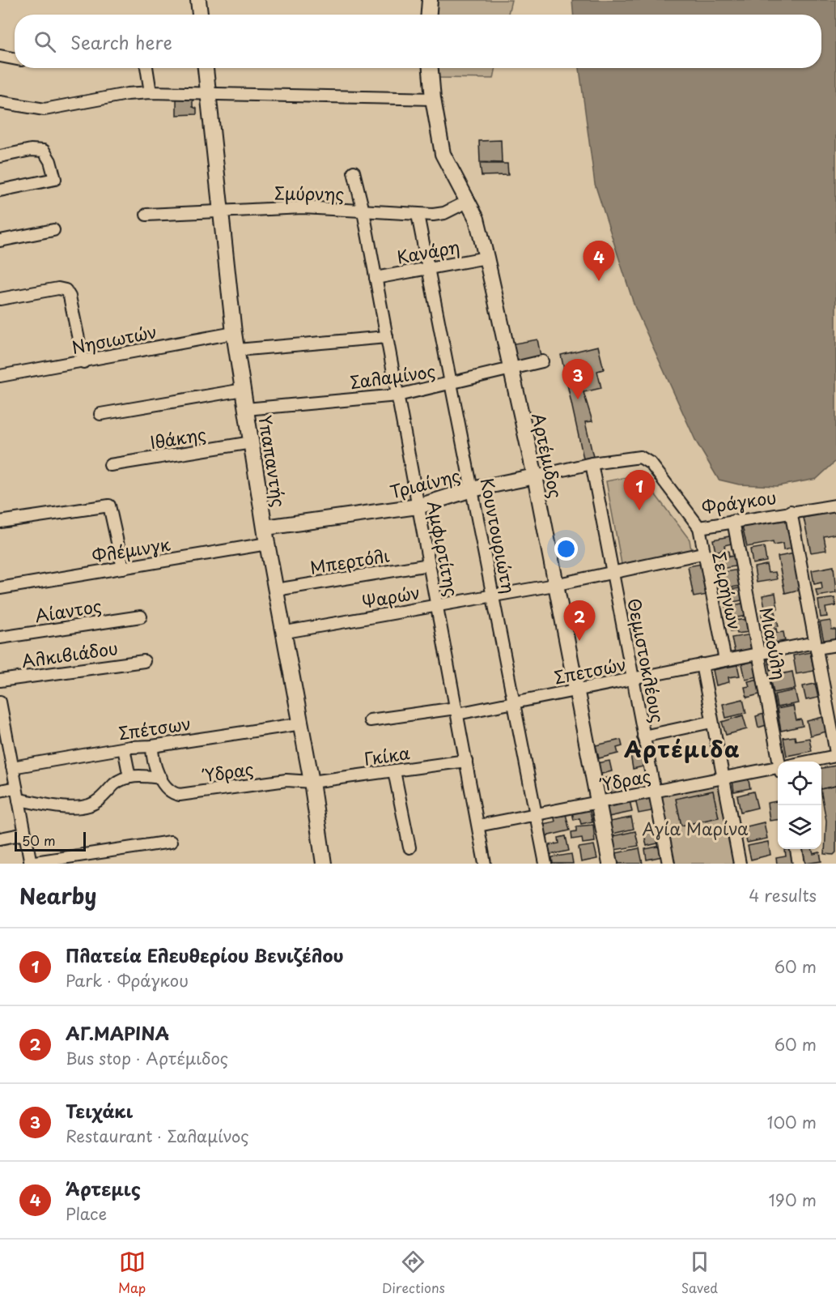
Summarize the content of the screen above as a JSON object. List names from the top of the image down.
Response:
{
  "streets": {
    "street": [
      "Σμύρνης",
      "Κανάρη",
      "Νησιωτών",
      "Σαλαμίνος",
      "Ιθάκης",
      "Αρτέμιδος",
      "Υπαπαντής",
      "Τριαίνης",
      "Φράγκου",
      "Κουντουριώτη",
      "Αμφιρτίτης",
      "Φλέμινγκ",
      "Μπερτόλι",
      "Σειρήνων",
      "Ψαρών",
      "Αίαντος",
      "Μιαούλη",
      "Αλκιβιάδου",
      "Θεμιστοκλέους",
      "Σπετσών",
      "Σπέτσων",
      "Γκίκα",
      "Ύδρας"
    ]
  },
  "crossings": [
    ["Σμύρνης", "Αρτέμιδος"],
    ["Σμύρνης", "Υπαπαντής"],
    ["Σμύρνης", "Κουντουριώτη"],
    ["Σμύρνης", "Αμφιρτίτης"],
    ["Κανάρη", "Αρτέμιδος"],
    ["Κανάρη", "Κουντουριώτη"],
    ["Κανάρη", "Αμφιρτίτης"],
    ["Νησιωτών", "Υπαπαντής"],
    ["Σαλαμίνος", "Αρτέμιδος"],
    ["Σαλαμίνος", "Υπαπαντής"],
    ["Σαλαμίνος", "Κουντουριώτη"],
    ["Σαλαμίνος", "Αμφιρτίτης"],
    ["Ιθάκης", "Υπαπαντής"],
    ["Αρτέμιδος", "Τριαίνης"],
    ["Αρτέμιδος", "Ψαρών"],
    ["Αρτέμιδος", "Σπετσών"],
    ["Αρτέμιδος", "Ύδρας"],
    ["Υπαπαντής", "Τριαίνης"],
    ["Υπαπαντής", "Φλέμινγκ"],
    ["Υπαπαντής", "Μπερτόλι"],
    ["Υπαπαντής", "Ψαρών"],
    ["Υπαπαντής", "Σπέτσων"],
    ["Υπαπαντής", "Γκίκα"],
    ["Υπαπαντής", "Ύδρας"],
    ["Τριαίνης", "Φράγκου"],
    ["Τριαίνης", "Κουντουριώτη"],
    ["Τριαίνης", "Αμφιρτίτης"],
    ["Τριαίνης", "Θεμιστοκλέους"],
    ["Φράγκου", "Σειρήνων"],
    ["Φράγκου", "Μιαούλη"],
    ["Φράγκου", "Θεμιστοκλέους"],
    ["Κουντουριώτη", "Ψαρών"],
    ["Κουντουριώτη", "Σπετσών"],
    ["Κουντουριώτη", "Ύδρας"],
    ["Αμφιρτίτης", "Μπερτόλι"],
    ["Αμφιρτίτης", "Ψαρών"],
    ["Αμφιρτίτης", "Σπετσών"],
    ["Αμφιρτίτης", "Γκίκα"],
    ["Αμφιρτίτης", "Ύδρας"],
    ["Σειρήνων", "Ψαρών"],
    ["Σειρήνων", "Σπετσών"],
    ["Ψαρών", "Θεμιστοκλέους"],
    ["Μιαούλη", "Σπετσών"],
    ["Θεμιστοκλέους", "Σπετσών"],
    ["Θεμιστοκλέους", "Ύδρας"],
    ["Γκίκα", "Ύδρας"]
  ],
  "districts": ["Αρτέμιδα"],
  "parks": ["Αγία Μαρίνα"],
  "scale_bar": "50 m",
  "page": {
    "search": "Search here",
    "pins": [
      "4",
      "3",
      "1",
      "2"
    ],
    "scale": "50 m",
    "heading": ["Nearby", "4 results"],
    "list": [
      {
        "mark": "1",
        "name": "Πλατεία Ελευθερίου Βενιζέλου",
        "note": "Park · Φράγκου",
        "value": "60 m"
      },
      {
        "mark": "2",
        "name": "ΑΓ.ΜΑΡΙΝΑ",
        "note": "Bus stop · Αρτέμιδος",
        "value": "60 m"
      },
      {
        "mark": "3",
        "name": "Τειχάκι",
        "note": "Restaurant · Σαλαμίνος",
        "value": "100 m"
      },
      {
        "mark": "4",
        "name": "Άρτεμις",
        "note": "Place",
        "value": "190 m"
      }
    ],
    "nav": ["Map", "Directions", "Saved"]
  }
}
